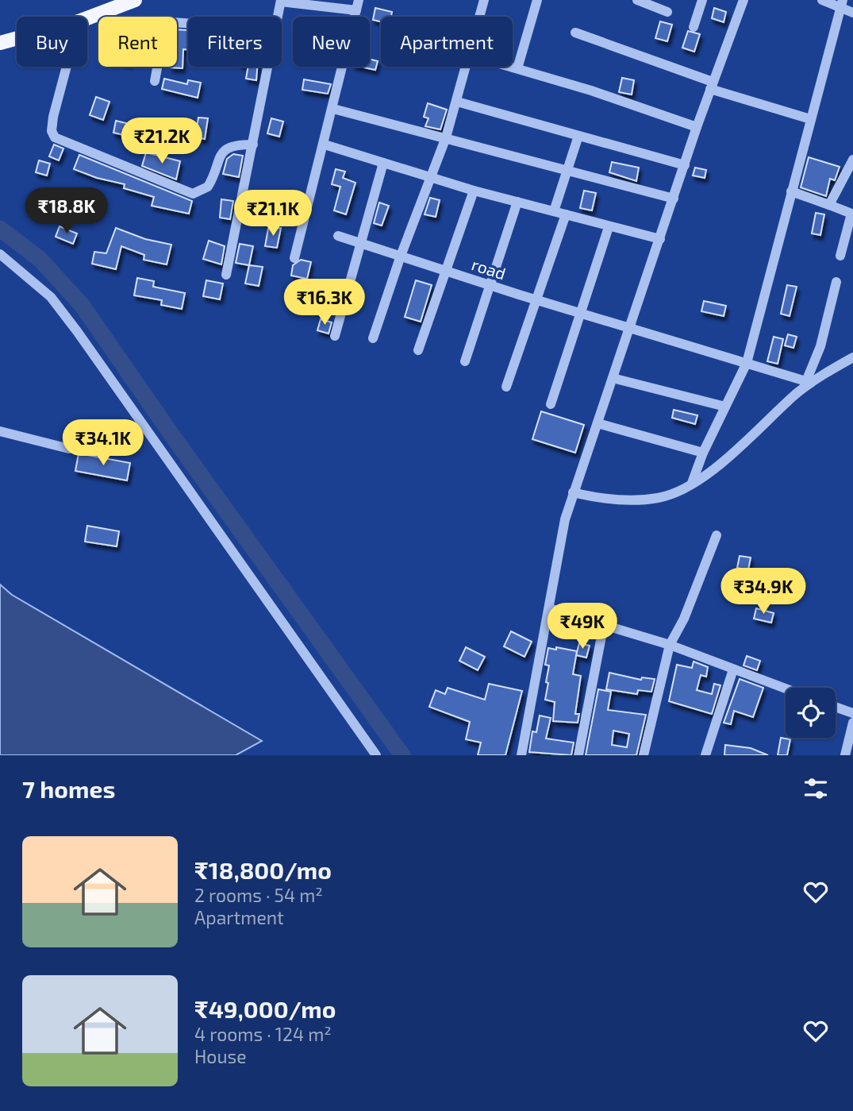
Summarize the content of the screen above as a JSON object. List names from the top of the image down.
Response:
{
  "streets": {
    "street": ["road"]
  },
  "page": {
    "chip": [
      "Buy",
      "Rent",
      "Filters",
      "New",
      "Apartment"
    ],
    "price": [
      "₹21.2K",
      "₹18.8K",
      "₹21.1K",
      "₹16.3K",
      "₹34.1K",
      "₹34.9K",
      "₹49K"
    ],
    "heading": "7 homes",
    "list": [
      {
        "name": "₹18,800/mo",
        "note": "2 rooms · 54 m² · Apartment"
      },
      {
        "name": "₹49,000/mo",
        "note": "4 rooms · 124 m² · House"
      }
    ]
  }
}
